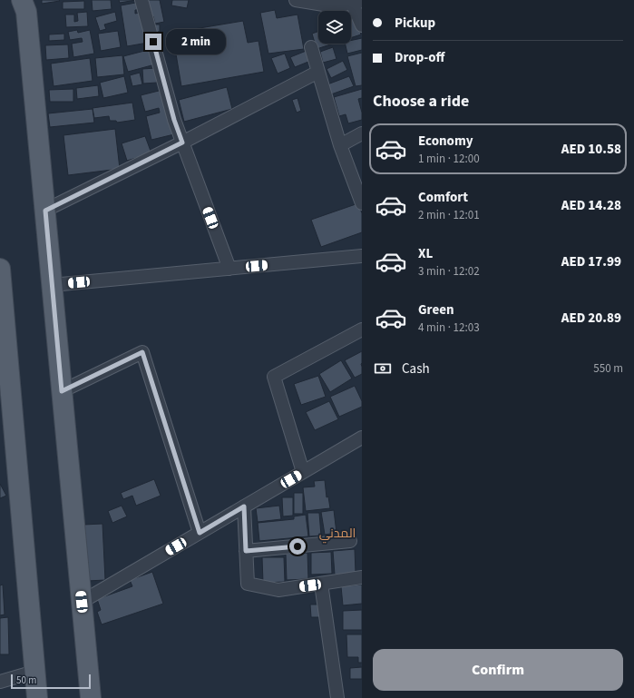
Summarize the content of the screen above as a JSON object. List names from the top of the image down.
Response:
{
  "districts": ["المدني"],
  "scale_bar": "50 m",
  "page": {
    "banner": ["Pickup", "Drop-off"],
    "bubble": "2 min",
    "heading": "Choose a ride",
    "list": [
      {
        "name": "Economy",
        "note": "1 min · 12:00",
        "value": "AED 10.58"
      },
      {
        "name": "Comfort",
        "note": "2 min · 12:01",
        "value": "AED 14.28"
      },
      {
        "name": "XL",
        "note": "3 min · 12:02",
        "value": "AED 17.99"
      },
      {
        "name": "Green",
        "note": "4 min · 12:03",
        "value": "AED 20.89"
      }
    ],
    "pay": ["Cash", "550 m"],
    "buttons": "Confirm",
    "scale": "50 m"
  }
}
